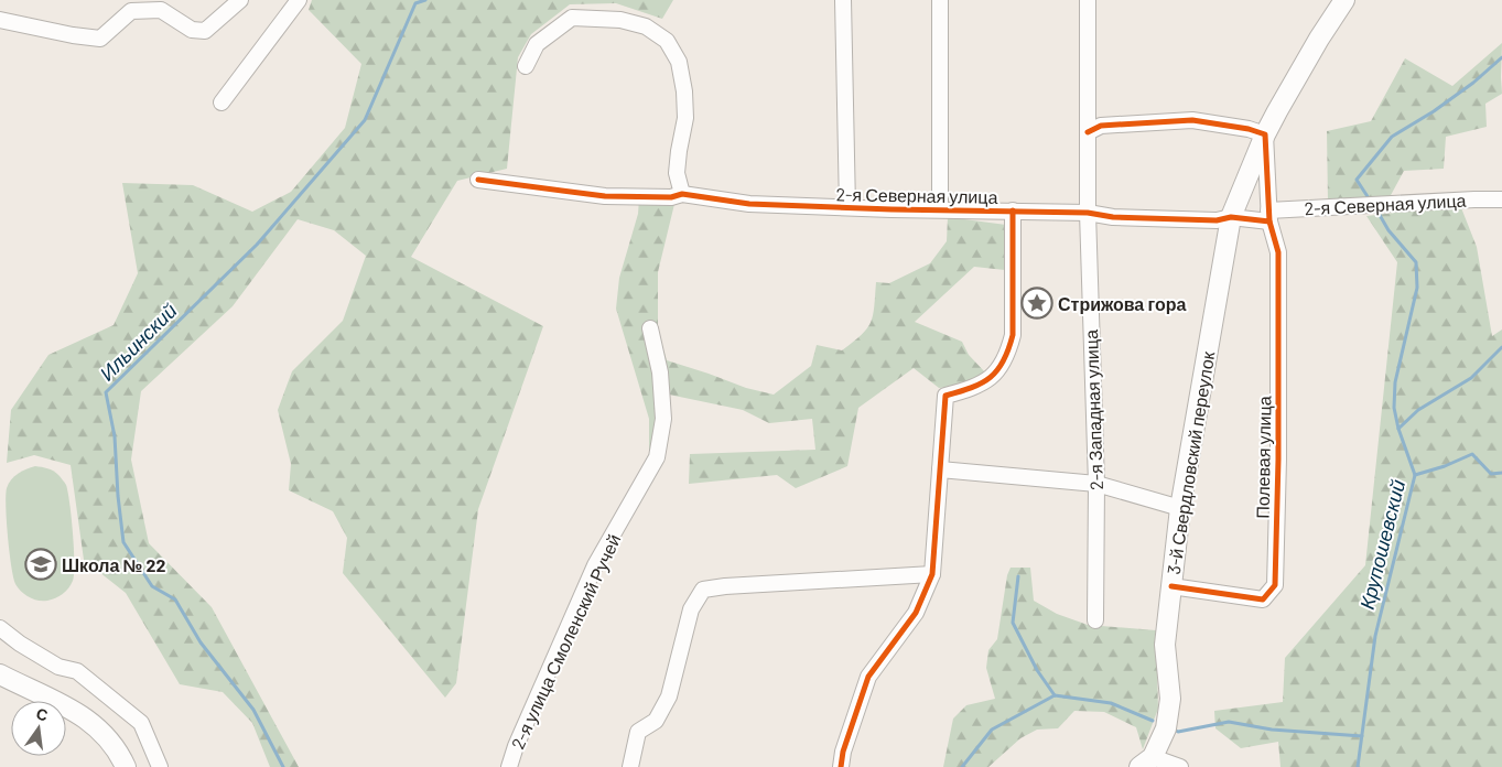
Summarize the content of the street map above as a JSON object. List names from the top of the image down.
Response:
{
  "streets": {
    "main road": ["3-й Свердловский переулок"],
    "street": [
      "2-я Северная улица",
      "2-я Западная улица",
      "Полевая улица",
      "2-я улица Смоленский Ручей"
    ]
  },
  "crossings": [
    ["2-я Северная улица", "2-я Западная улица"],
    ["2-я Северная улица", "Полевая улица"],
    ["2-я Северная улица", "3-й Свердловский переулок"],
    ["Полевая улица", "3-й Свердловский переулок"]
  ],
  "water": ["Ильинский", "Крупошевский"],
  "places": {
    "place": ["Стрижова гора"],
    "school or university": ["Школа № 22"]
  },
  "north": "top"
}
